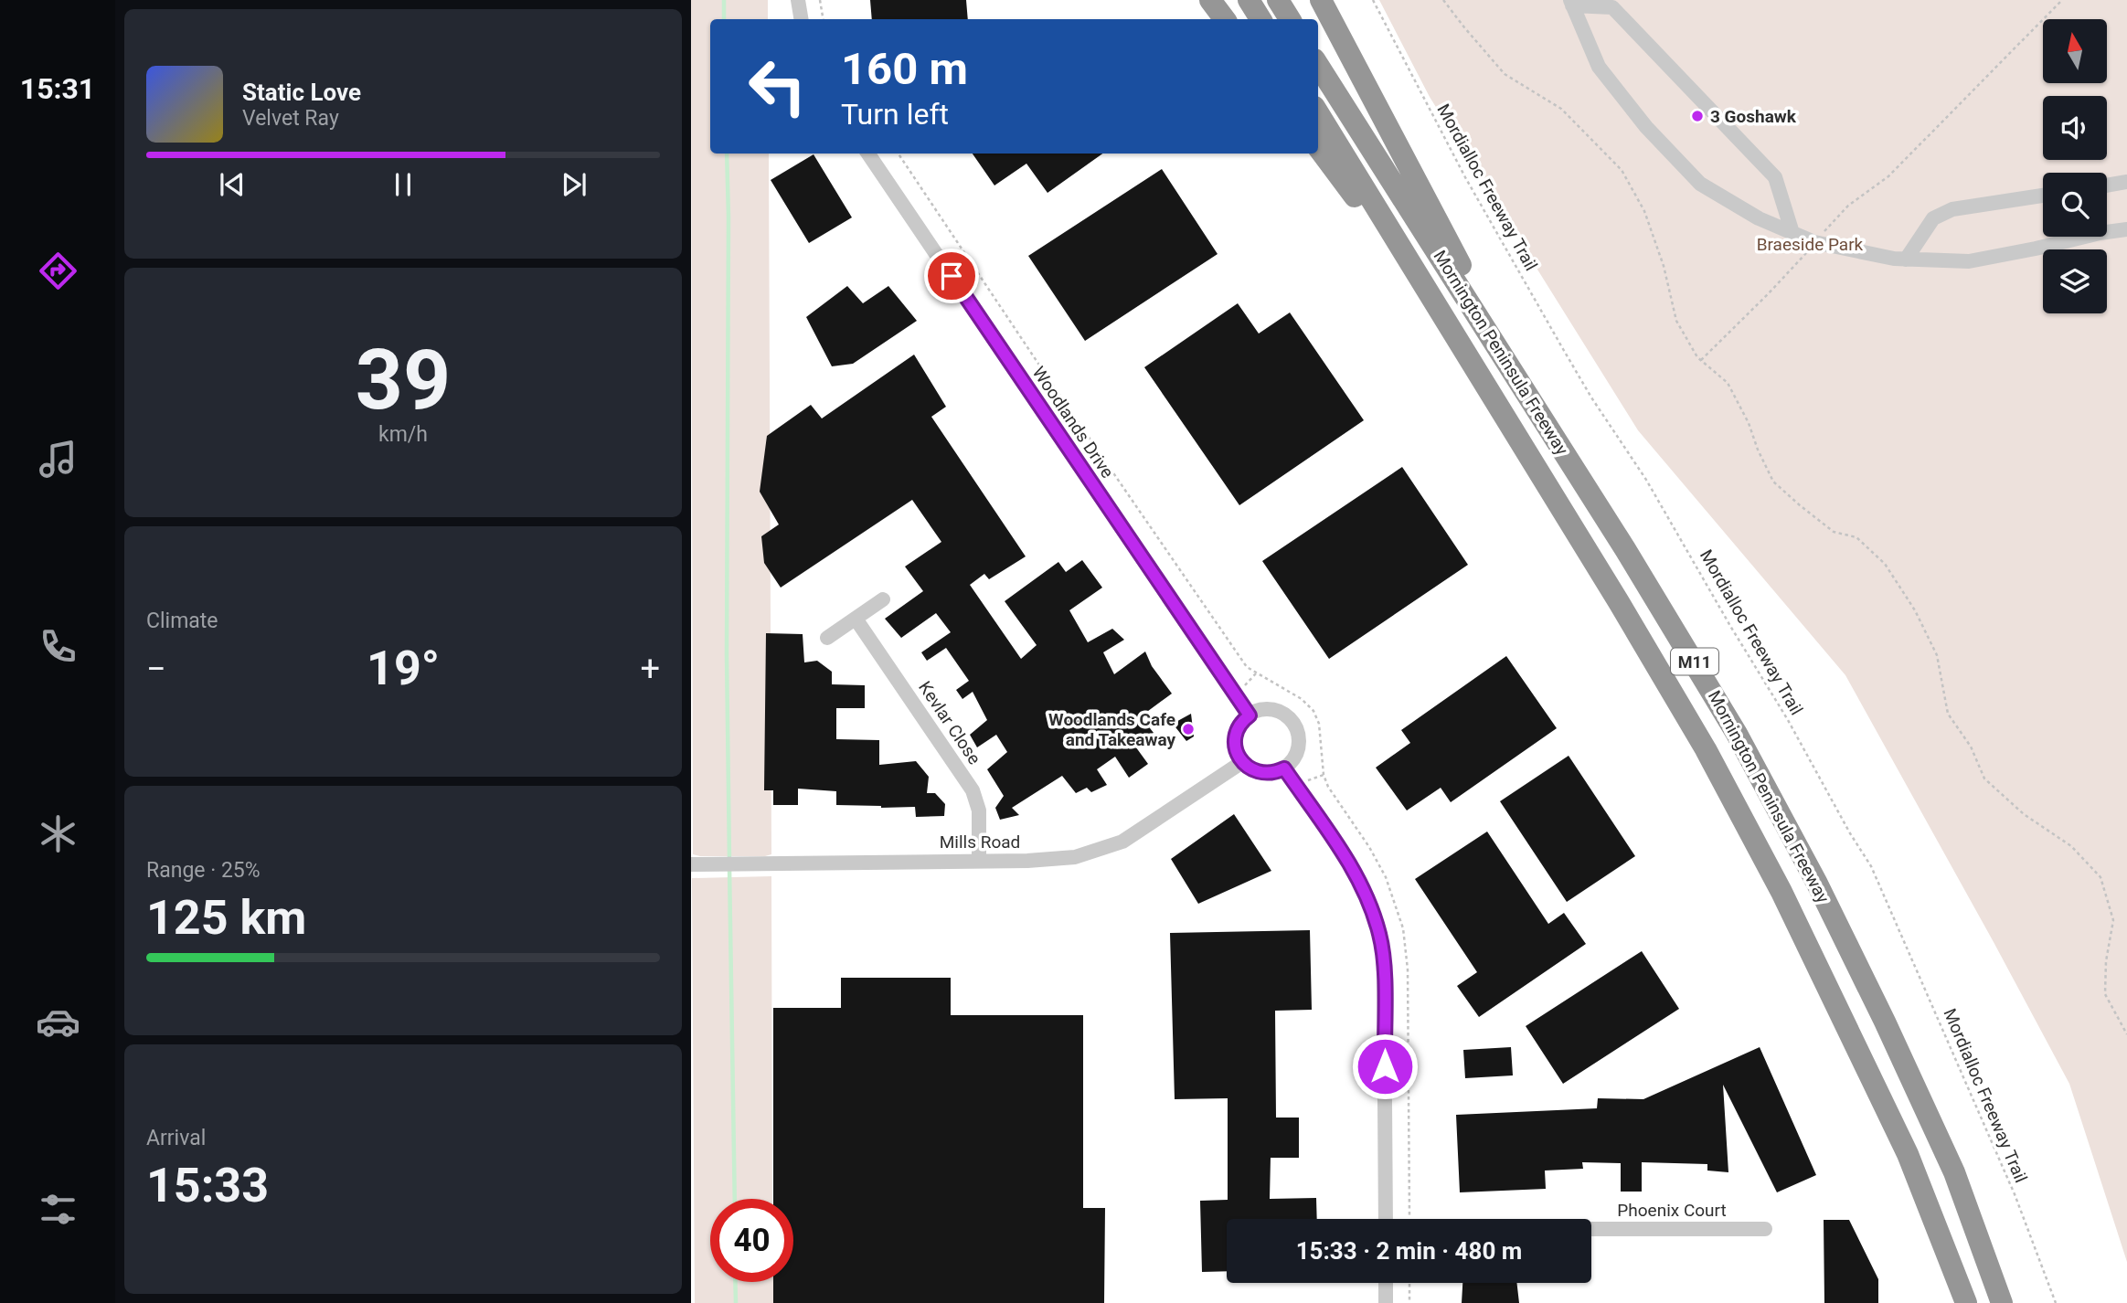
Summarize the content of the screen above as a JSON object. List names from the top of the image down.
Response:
{
  "streets": {
    "highway": ["Mornington Peninsula Freeway", "M11"],
    "street": [
      "Woodlands Drive",
      "Kevlar Close",
      "Mills Road",
      "Phoenix Court"
    ],
    "path": ["Mordialloc Freeway Trail"]
  },
  "crossings": [
    ["Woodlands Drive", "Mills Road"],
    ["Kevlar Close", "Mills Road"]
  ],
  "parks": ["Braeside Park"],
  "places": ["3 Goshawk", "Woodlands Cafe and Takeaway"],
  "north": "top",
  "page": {
    "tabs": "15:31",
    "turn": ["160 m", "Turn left"],
    "song": ["Static Love", "Velvet Ray"],
    "tile": [
      ["39", "km/h"],
      "Climate",
      ["Range · 25%", "125 km"],
      ["Arrival", "15:33"]
    ],
    "heat": ["−", "19°", "+"],
    "limit": "40",
    "trip": "15:33 · 2 min · 480 m"
  }
}
